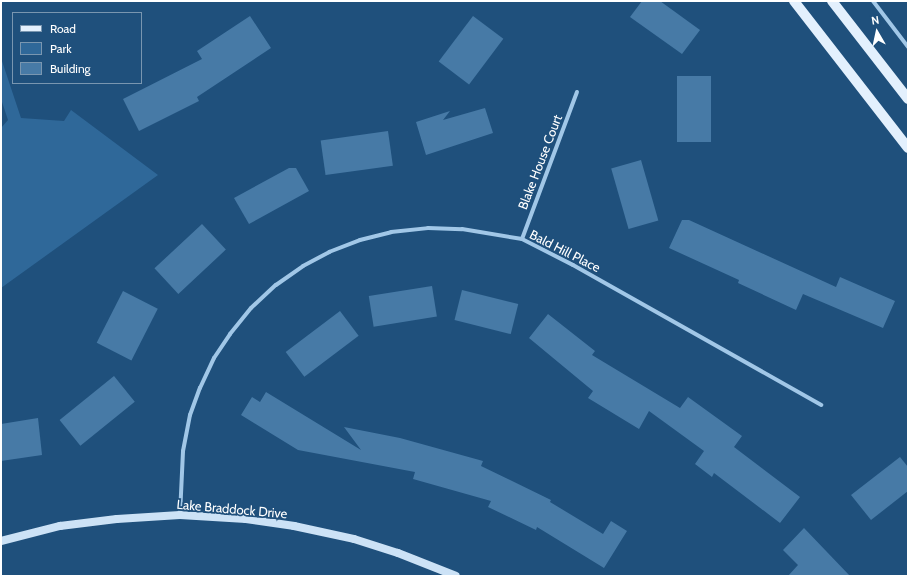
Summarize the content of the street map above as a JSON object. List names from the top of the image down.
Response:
{
  "streets": {
    "street": ["Blake House Court", "Bald Hill Place", "Lake Braddock Drive"]
  },
  "crossings": [
    ["Blake House Court", "Bald Hill Place"],
    ["Bald Hill Place", "Lake Braddock Drive"]
  ],
  "legend": ["Road", "Park", "Building"],
  "north": "top"
}
